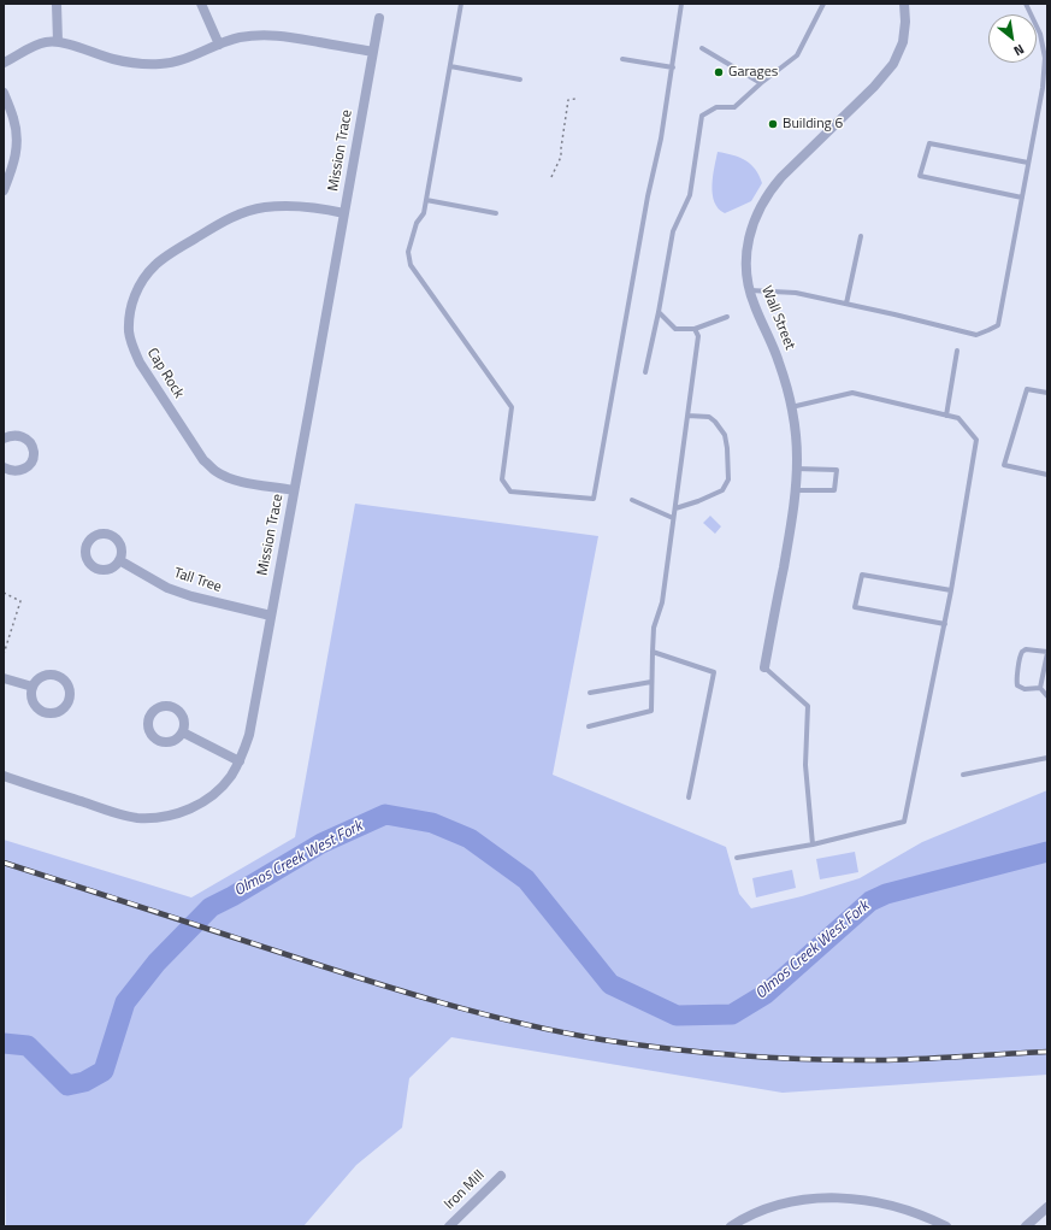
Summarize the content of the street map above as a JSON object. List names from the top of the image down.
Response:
{
  "streets": {
    "street": [
      "Mission Trace",
      "Wall Street",
      "Cap Rock",
      "Tall Tree",
      "Iron Mill"
    ]
  },
  "crossings": [
    ["Mission Trace", "Cap Rock"],
    ["Mission Trace", "Tall Tree"]
  ],
  "water": ["Olmos Creek West Fork"],
  "places": ["Garages", "Building 6"],
  "north": "bottom right"
}
